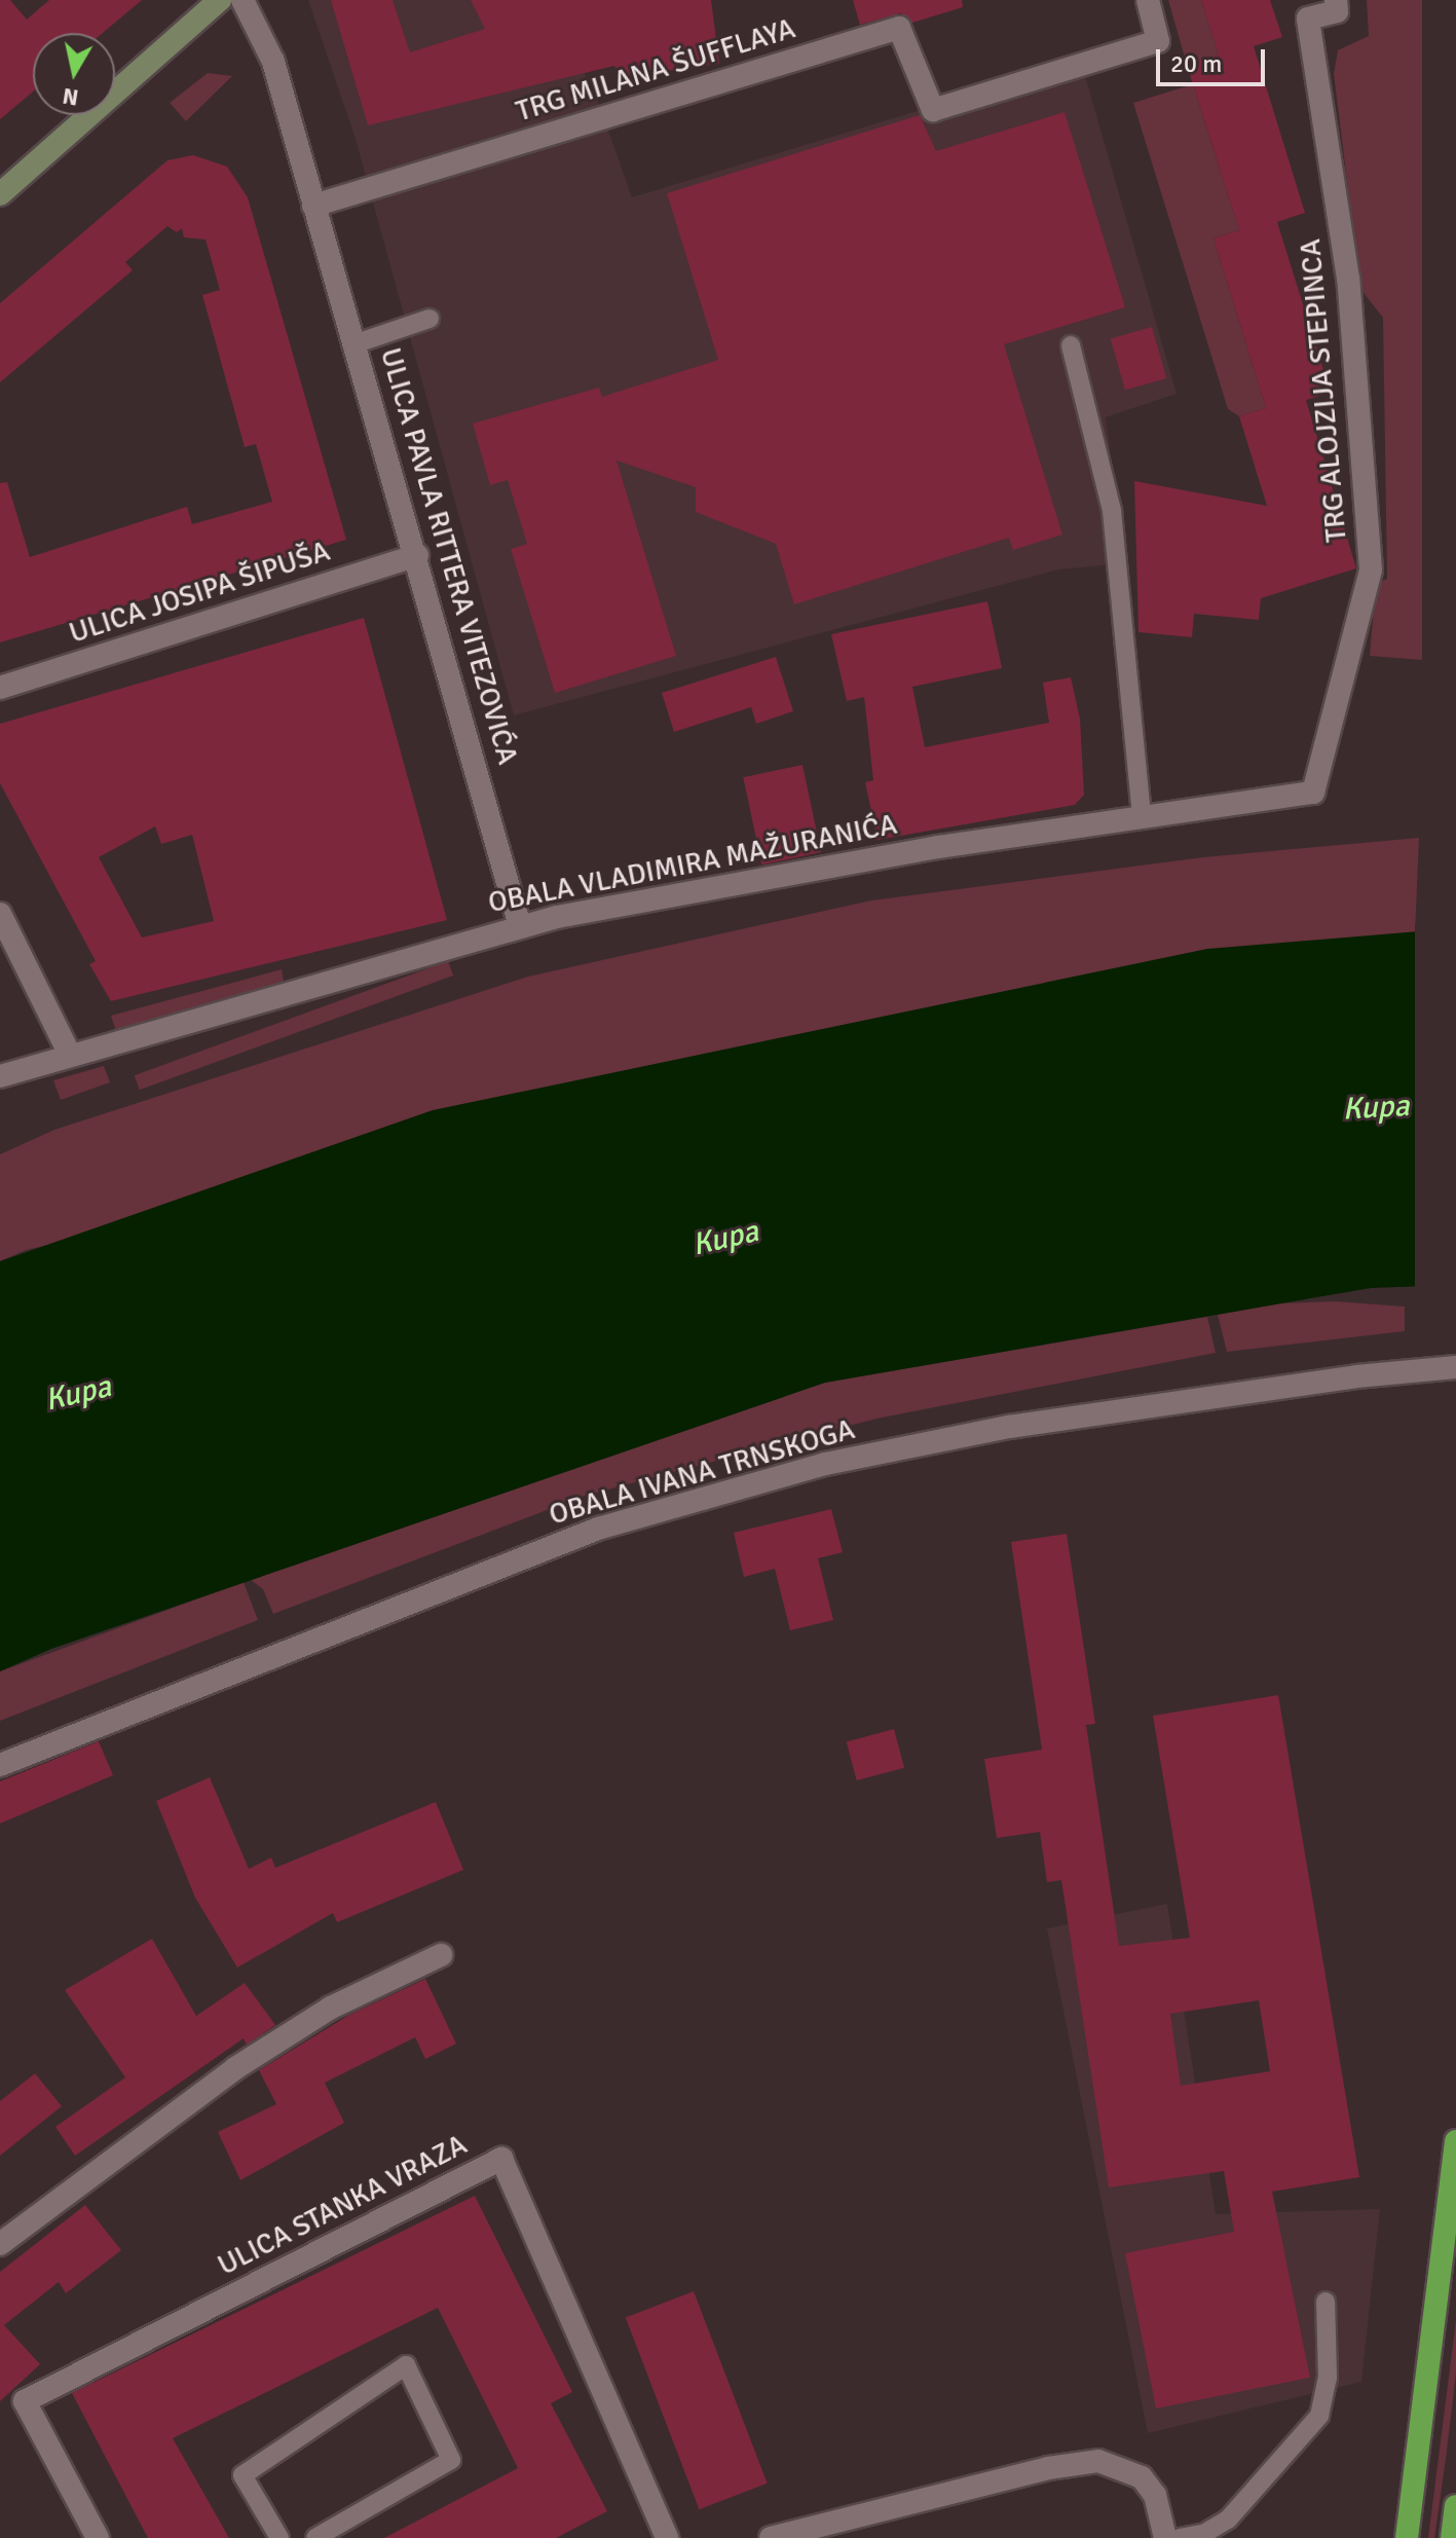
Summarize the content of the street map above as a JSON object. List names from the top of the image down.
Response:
{
  "streets": {
    "street": [
      "TRG MILANA ŠUFFLAYA",
      "TRG ALOJZIJA STEPINCA",
      "ULICA PAVLA RITTERA VITEZOVIĆA",
      "ULICA JOSIPA ŠIPUŠA",
      "OBALA VLADIMIRA MAŽURANIĆA",
      "OBALA IVANA TRNSKOGA",
      "ULICA STANKA VRAZA"
    ]
  },
  "crossings": [
    ["TRG MILANA ŠUFFLAYA", "ULICA PAVLA RITTERA VITEZOVIĆA"],
    ["TRG ALOJZIJA STEPINCA", "OBALA VLADIMIRA MAŽURANIĆA"],
    ["ULICA PAVLA RITTERA VITEZOVIĆA", "ULICA JOSIPA ŠIPUŠA"],
    ["ULICA PAVLA RITTERA VITEZOVIĆA", "OBALA VLADIMIRA MAŽURANIĆA"]
  ],
  "water": ["Kupa"],
  "scale_bar": "20 m",
  "north": "bottom"
}
